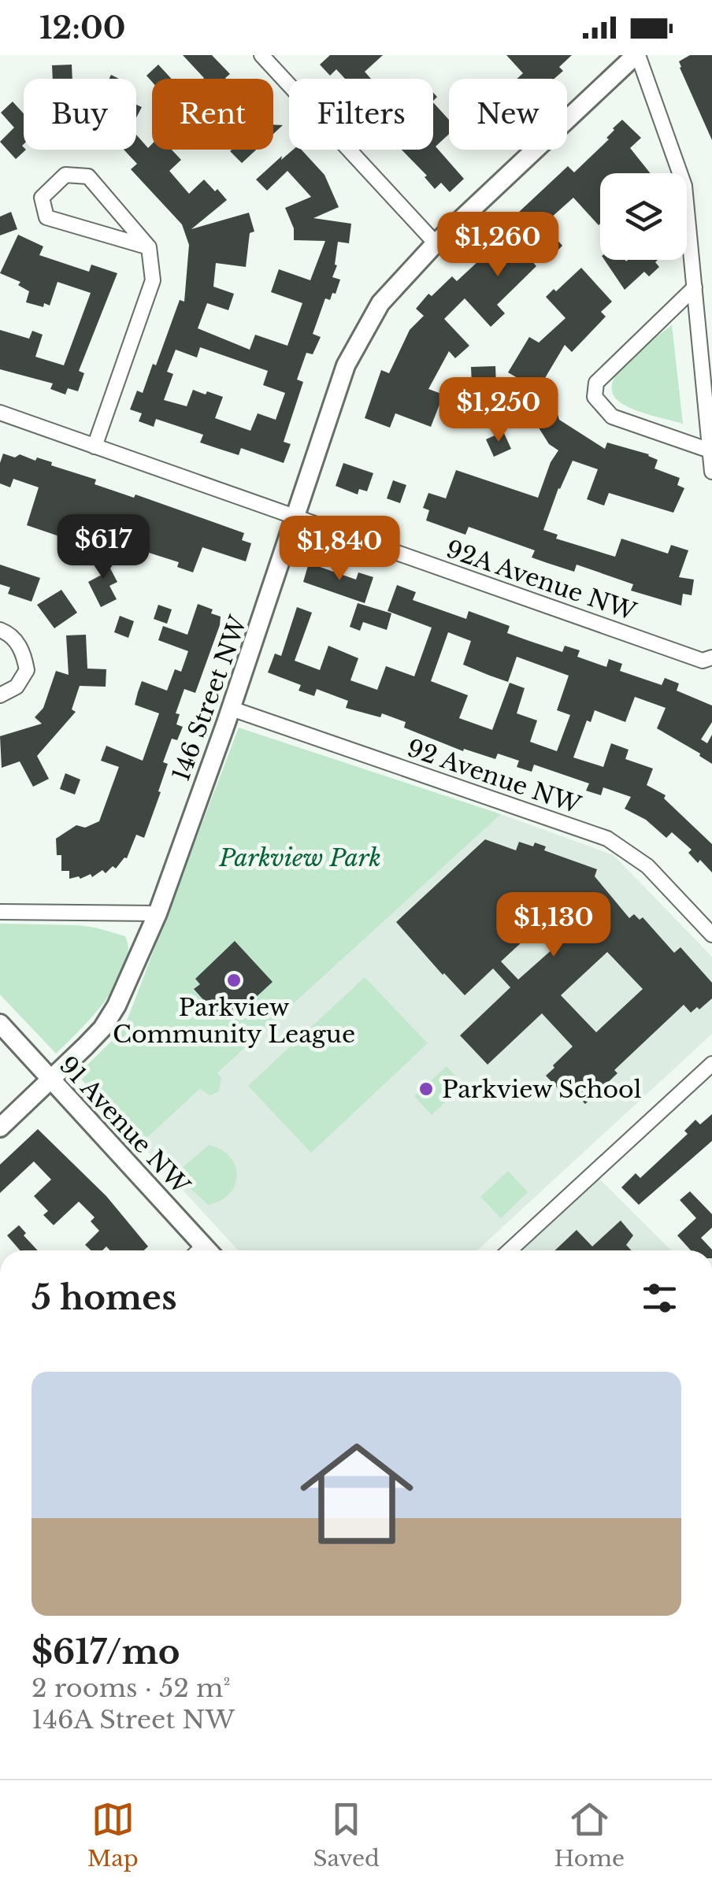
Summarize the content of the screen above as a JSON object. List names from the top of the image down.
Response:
{
  "streets": {
    "street": [
      "92A Avenue NW",
      "146 Street NW",
      "92 Avenue NW",
      "91 Avenue NW"
    ]
  },
  "crossings": [
    ["92A Avenue NW", "146 Street NW"],
    ["146 Street NW", "92 Avenue NW"],
    ["146 Street NW", "91 Avenue NW"]
  ],
  "parks": ["Parkview Park"],
  "places": ["Parkview Community League", "Parkview School"],
  "page": {
    "status": "12:00",
    "chip": [
      "Buy",
      "Rent",
      "Filters",
      "New"
    ],
    "price": [
      "$1,260",
      "$1,250",
      "$617",
      "$1,840",
      "$1,130"
    ],
    "heading": "5 homes",
    "list": [
      {
        "name": "$617/mo",
        "note": "2 rooms · 52 m² · 146A Street NW"
      }
    ],
    "tabs": ["Map", "Saved", "Home"]
  }
}
